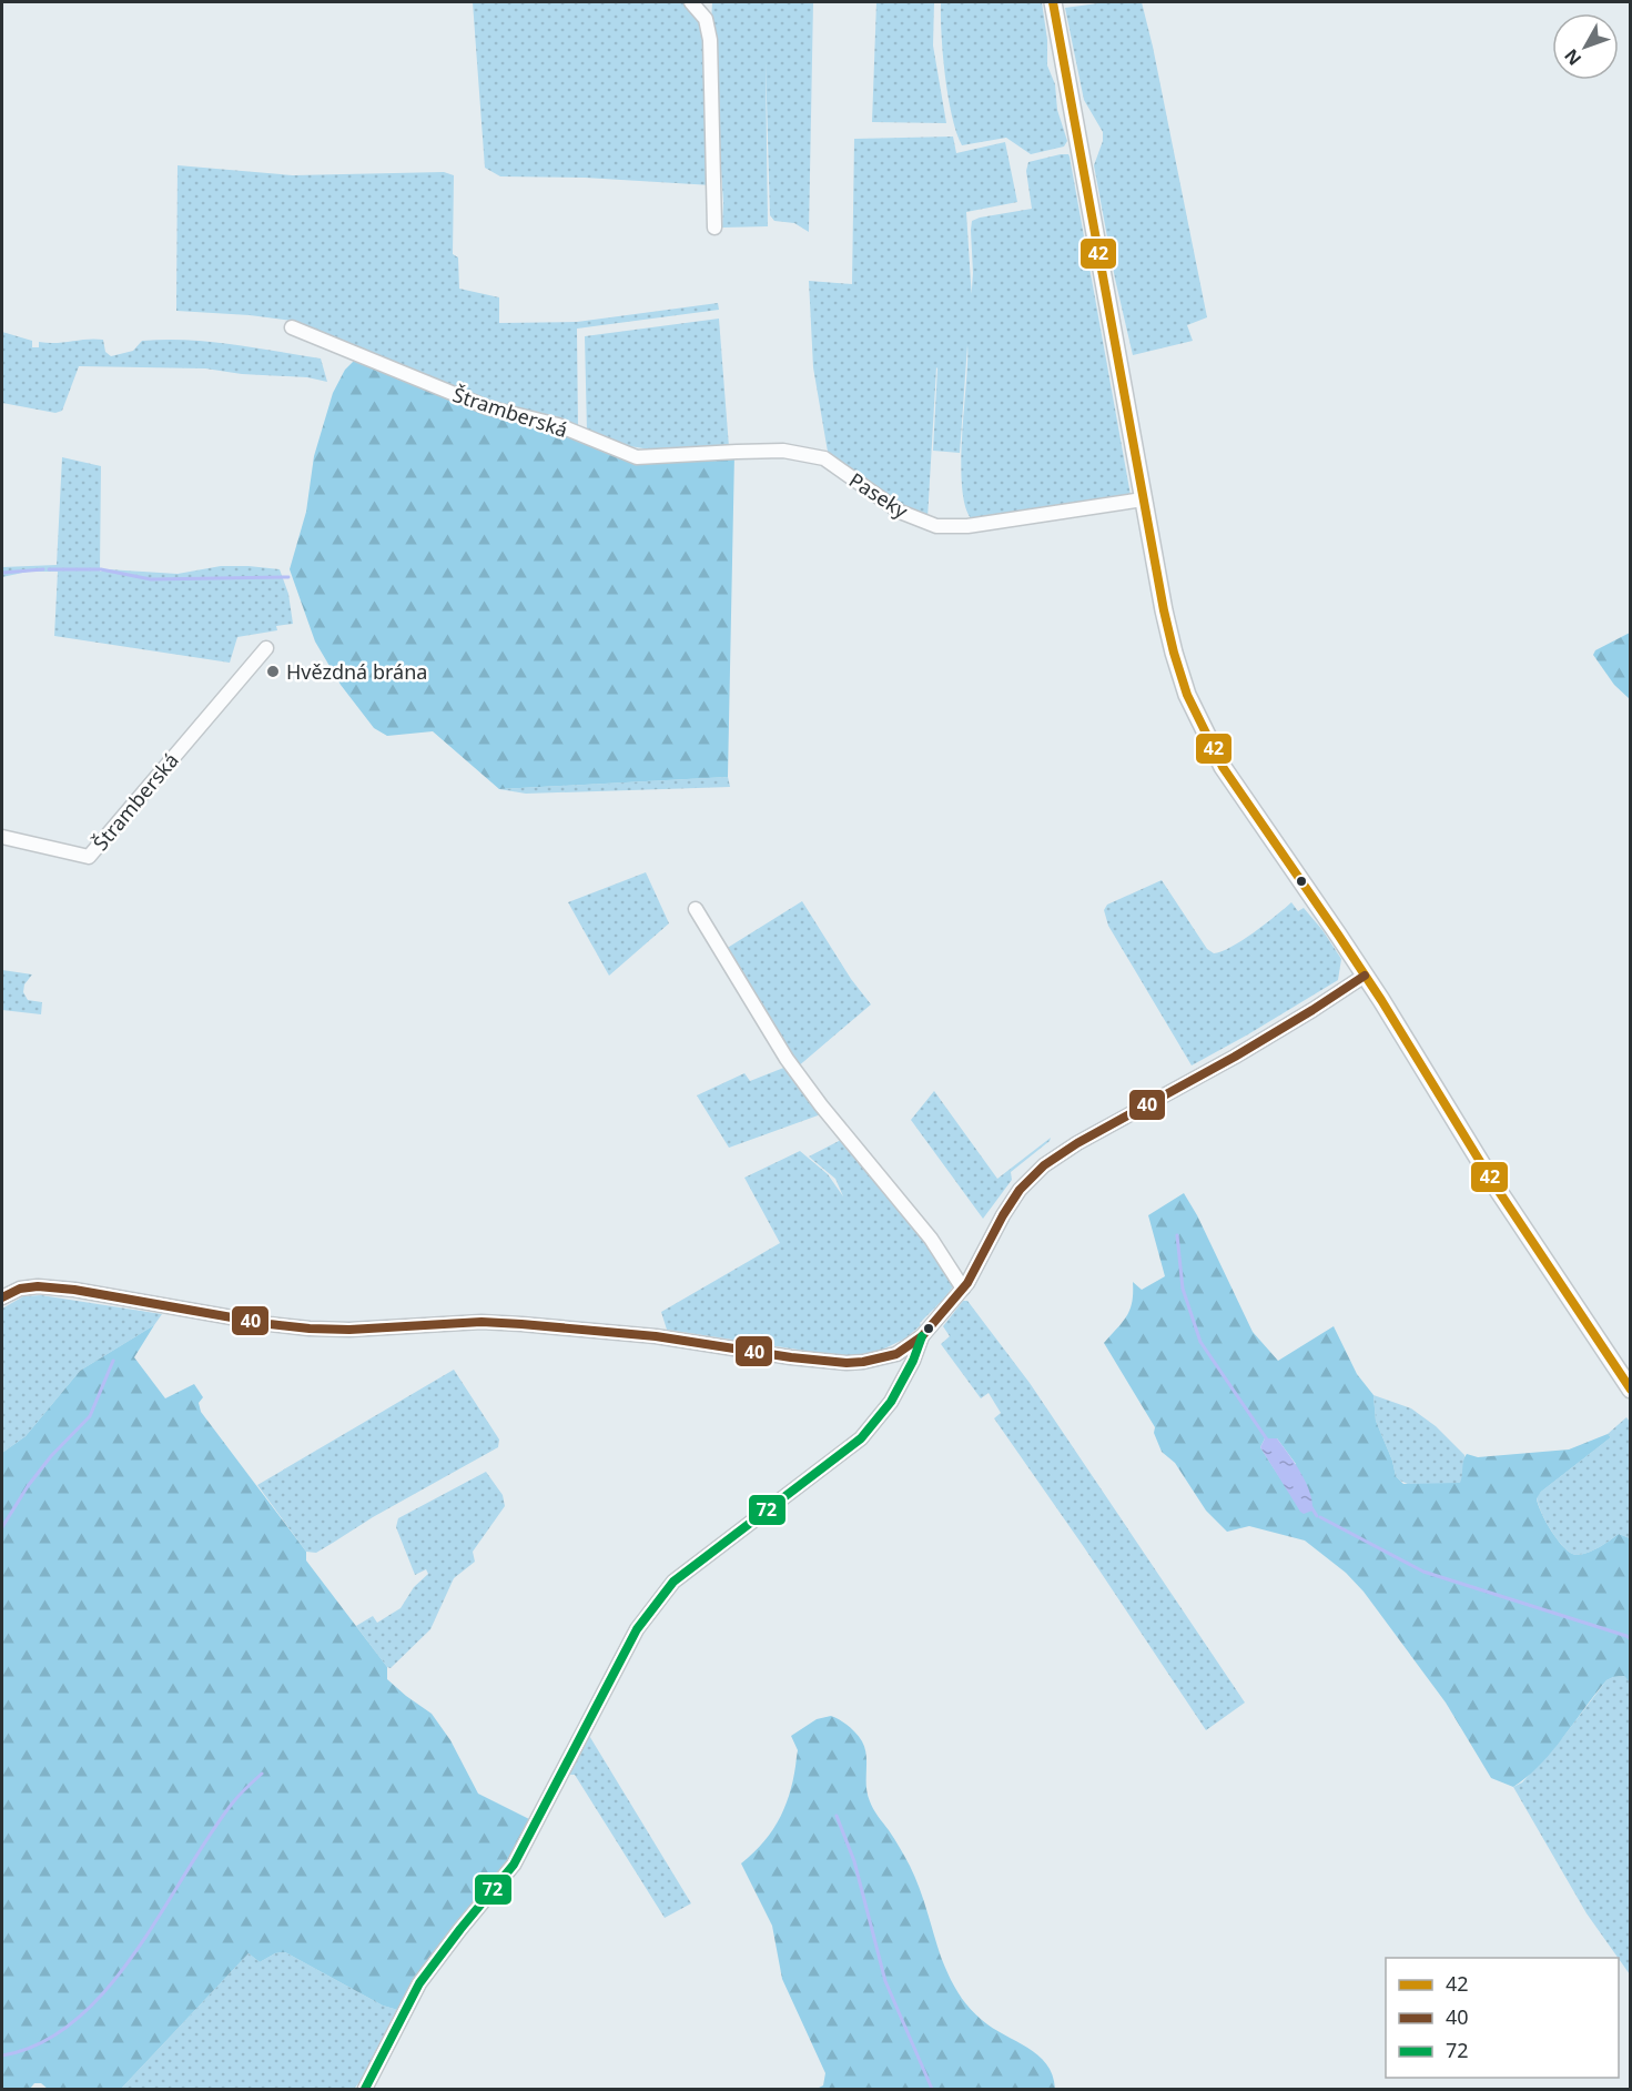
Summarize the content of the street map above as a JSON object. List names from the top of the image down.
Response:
{
  "streets": {
    "street": ["Štramberská", "Paseky"]
  },
  "crossings": [
    ["Štramberská", "Paseky"]
  ],
  "places": ["Hvězdná brána"],
  "lines": ["transit line 42", "transit line 40", "transit line 72"],
  "legend": ["42", "40", "72"],
  "north": "bottom left"
}
